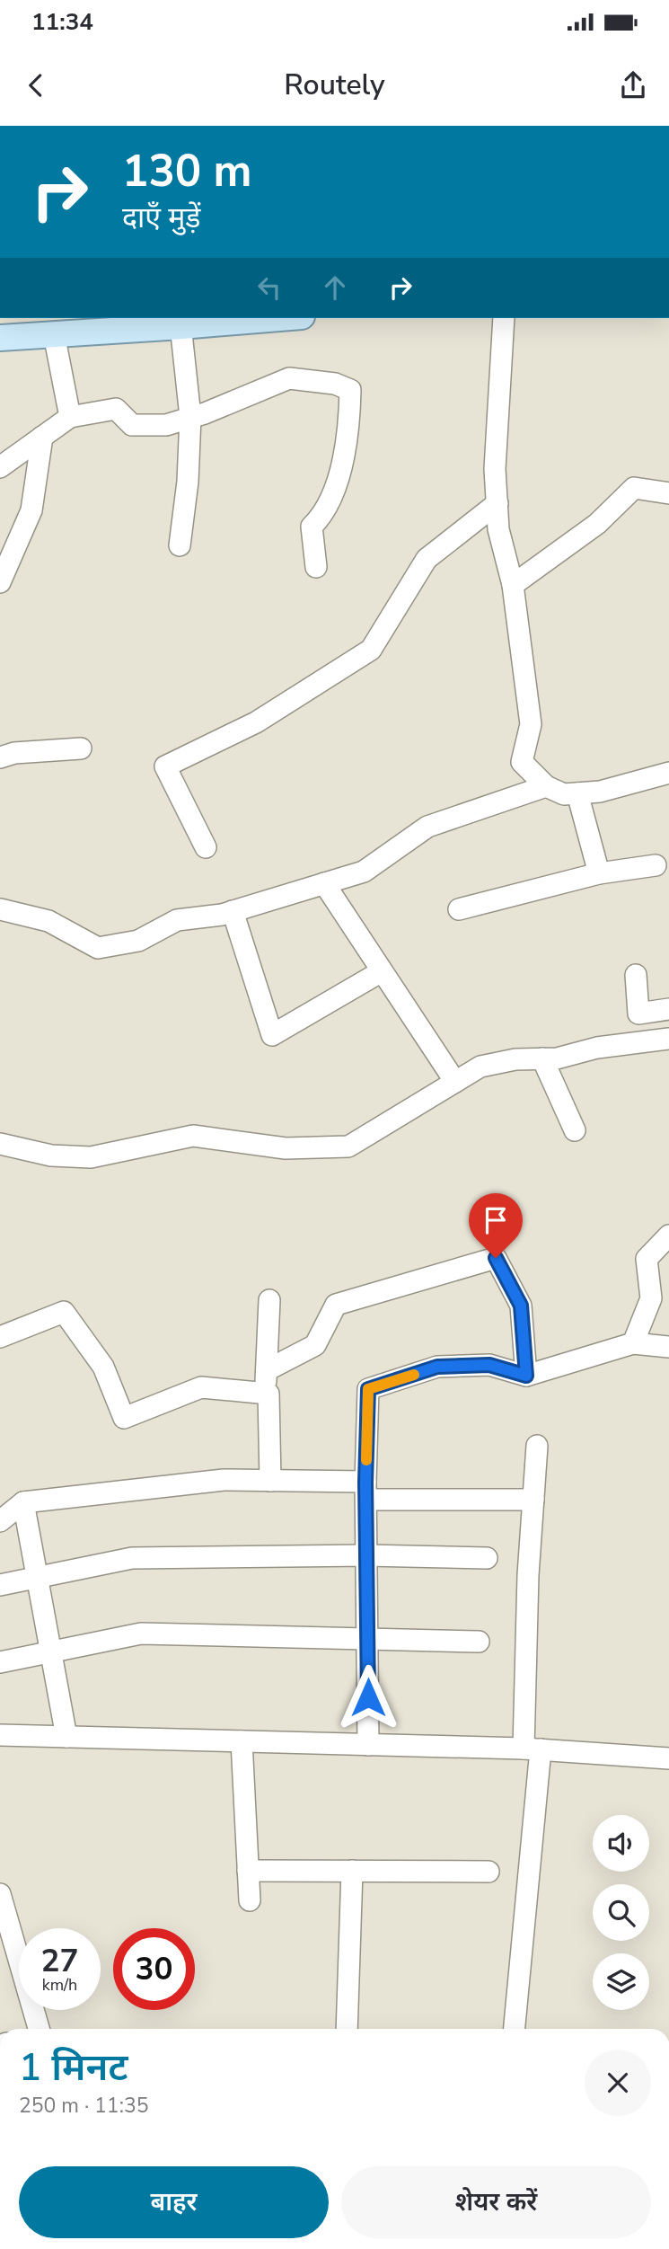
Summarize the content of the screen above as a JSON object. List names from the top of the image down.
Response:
{
  "page": {
    "status": "11:34",
    "header": "Routely",
    "turn": ["130 m", "दाएँ मुड़ें"],
    "speed": "27 km/h",
    "limit": "30",
    "heading": ["1 मिनट", "250 m · 11:35"],
    "buttons": ["बाहर", "शेयर करें"]
  }
}
